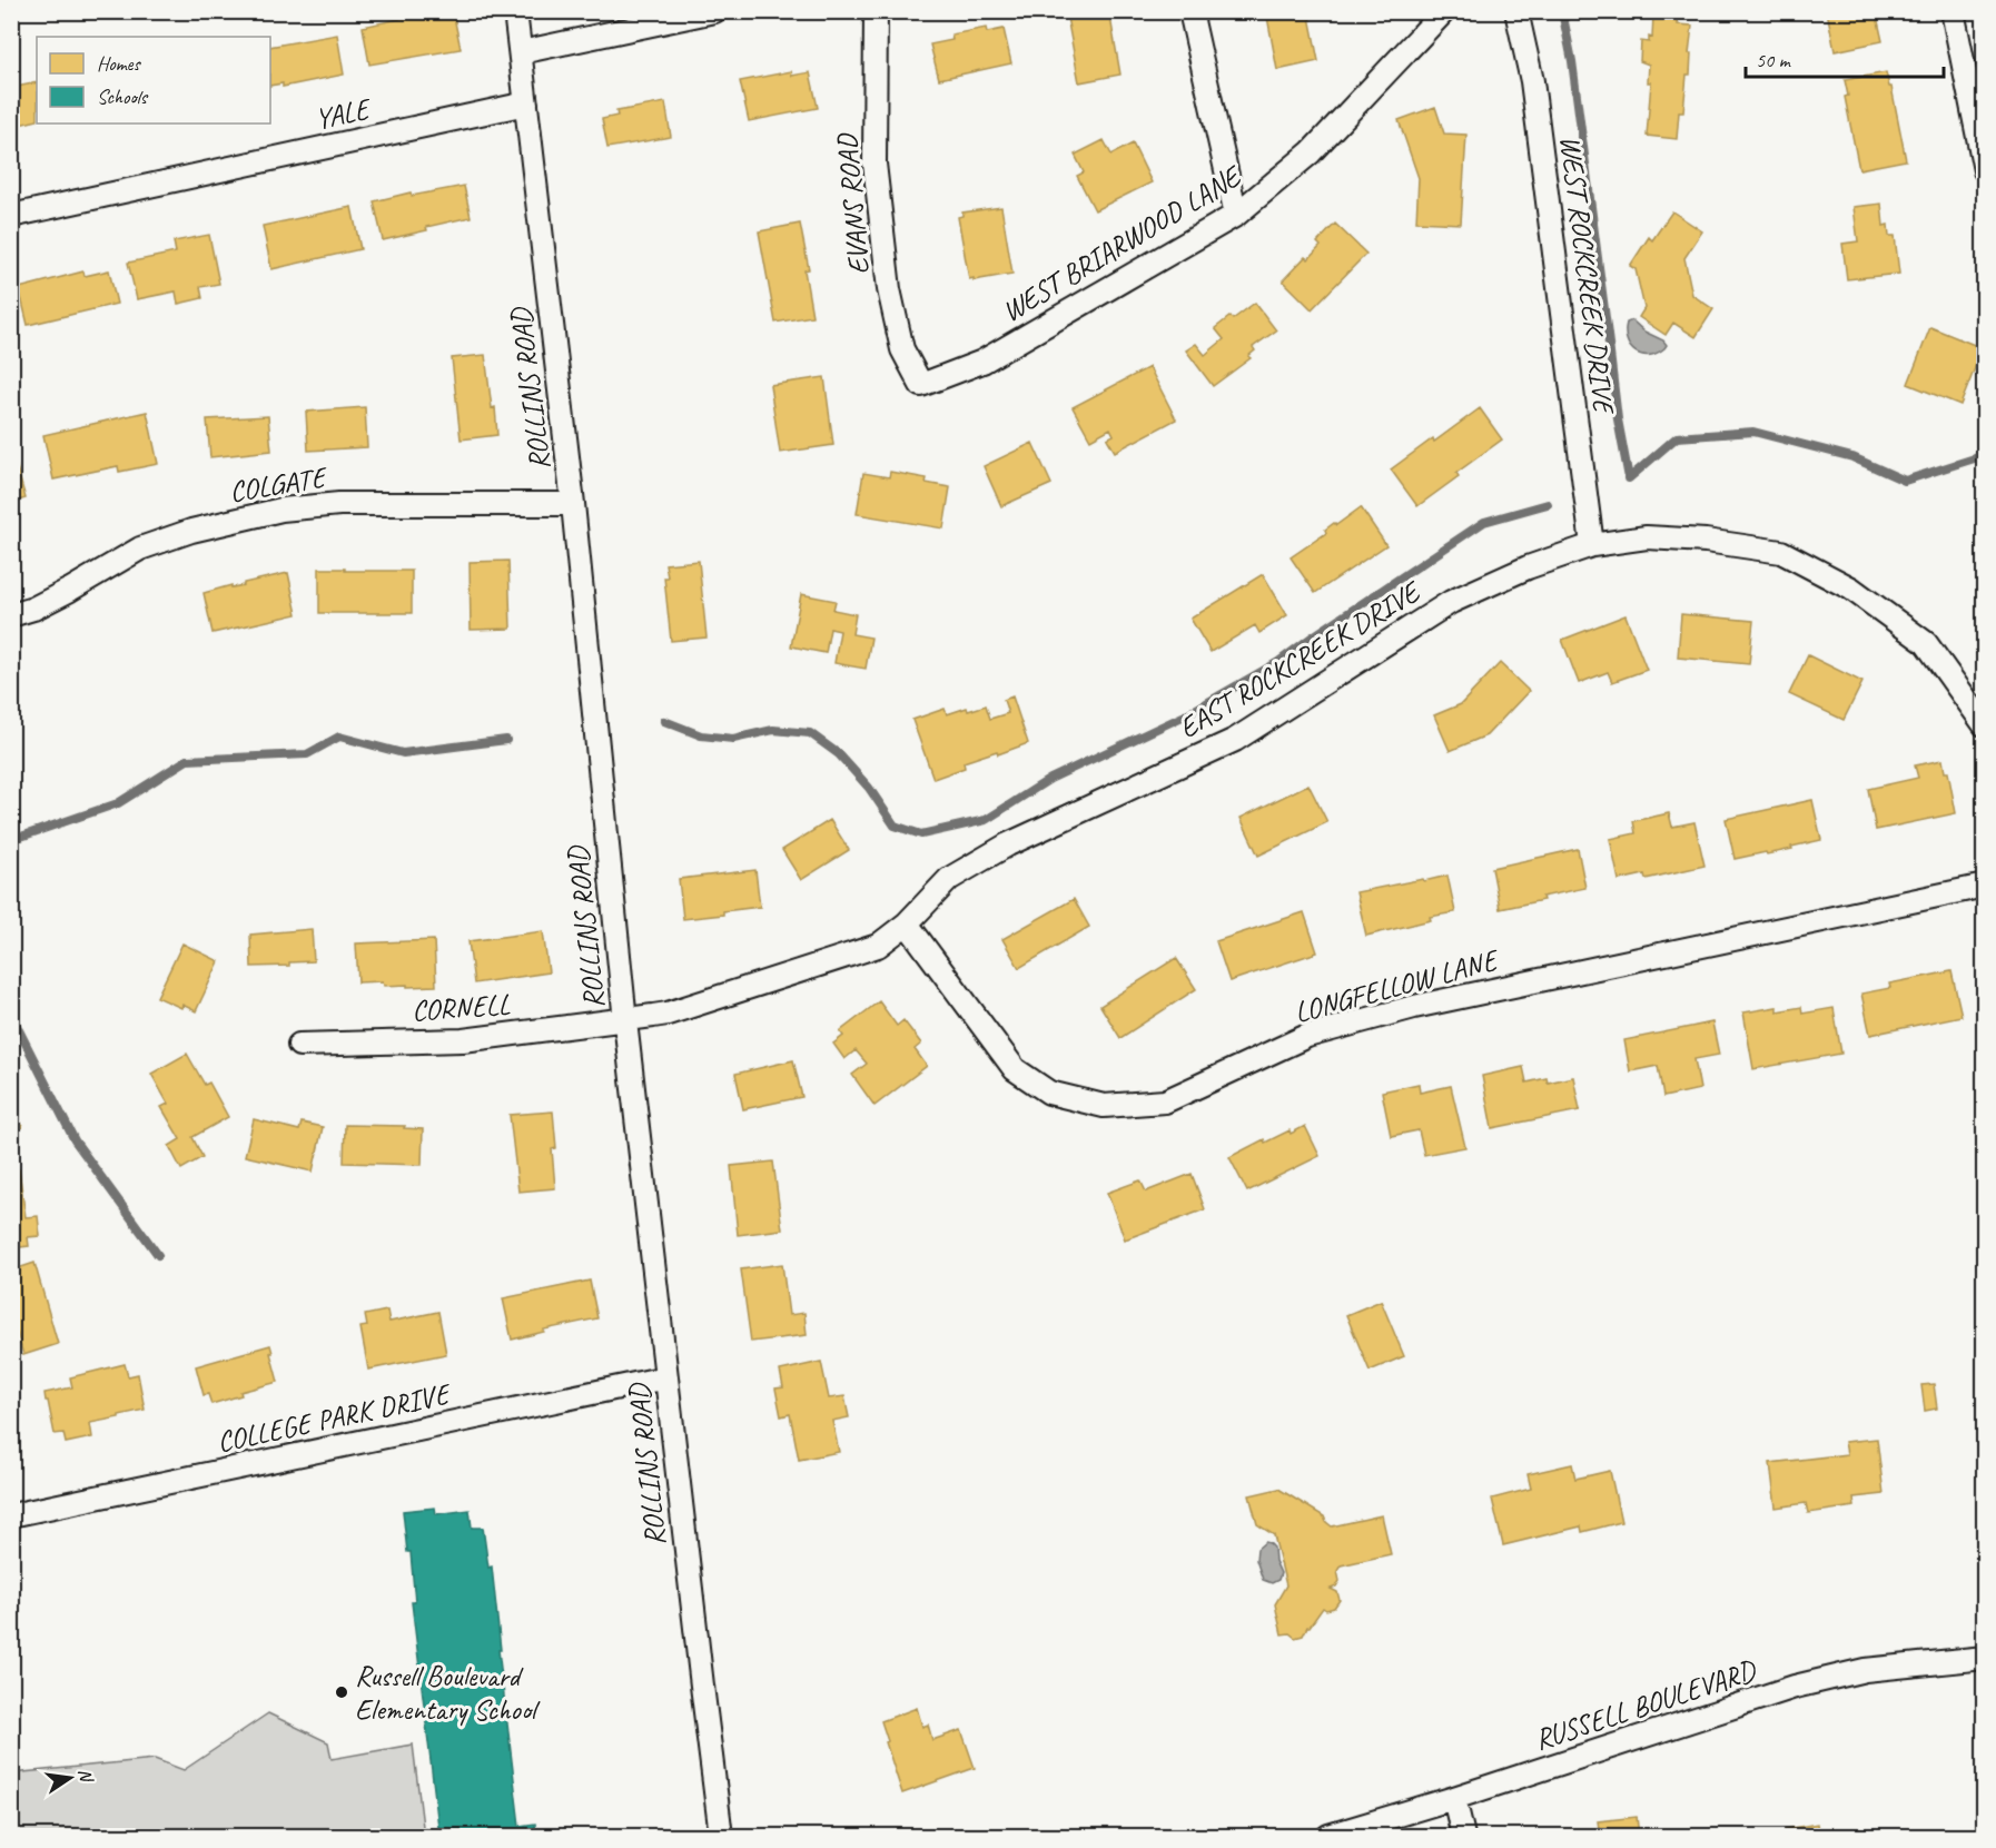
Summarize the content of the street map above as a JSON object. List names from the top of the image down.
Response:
{
  "streets": {
    "street": [
      "YALE",
      "EVANS ROAD",
      "WEST BRIARWOOD LANE",
      "WEST ROCKCREEK DRIVE",
      "ROLLINS ROAD",
      "COLGATE",
      "EAST ROCKCREEK DRIVE",
      "LONGFELLOW LANE",
      "CORNELL",
      "COLLEGE PARK DRIVE",
      "RUSSELL BOULEVARD"
    ]
  },
  "crossings": [
    ["YALE", "ROLLINS ROAD"],
    ["EVANS ROAD", "WEST BRIARWOOD LANE"],
    ["WEST ROCKCREEK DRIVE", "EAST ROCKCREEK DRIVE"],
    ["ROLLINS ROAD", "COLGATE"],
    ["ROLLINS ROAD", "EAST ROCKCREEK DRIVE"],
    ["ROLLINS ROAD", "CORNELL"],
    ["ROLLINS ROAD", "COLLEGE PARK DRIVE"],
    ["EAST ROCKCREEK DRIVE", "LONGFELLOW LANE"],
    ["EAST ROCKCREEK DRIVE", "CORNELL"]
  ],
  "places": ["Russell Boulevard Elementary School"],
  "legend": ["Homes", "Schools"],
  "scale_bar": "50 m",
  "north": "right"
}
